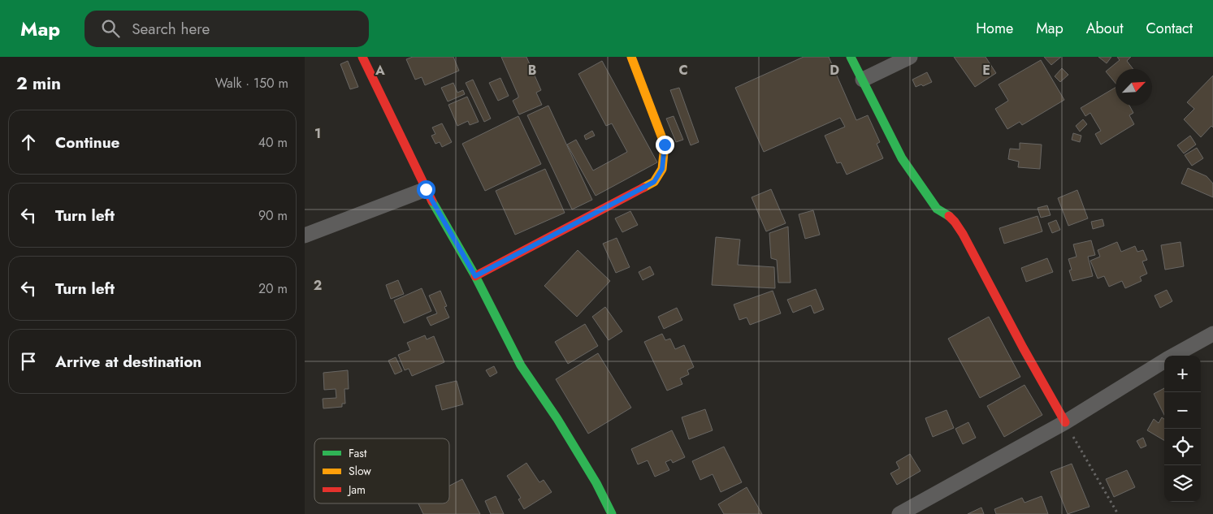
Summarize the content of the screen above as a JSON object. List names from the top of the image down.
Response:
{
  "legend": ["Fast", "Slow", "Jam"],
  "north": "top right",
  "page": {
    "header": "Map",
    "search": "Search here",
    "nav": [
      "Home",
      "Map",
      "About",
      "Contact"
    ],
    "heading": ["2 min", "Walk · 150 m"],
    "list": [
      ["Continue", "40 m"],
      ["Turn left", "90 m"],
      ["Turn left", "20 m"],
      "Arrive at destination"
    ],
    "map_buttons": ["+", "−"]
  },
  "grid": {
    "columns": [
      "A",
      "B",
      "C",
      "D",
      "E"
    ],
    "rows": ["1", "2"]
  }
}
